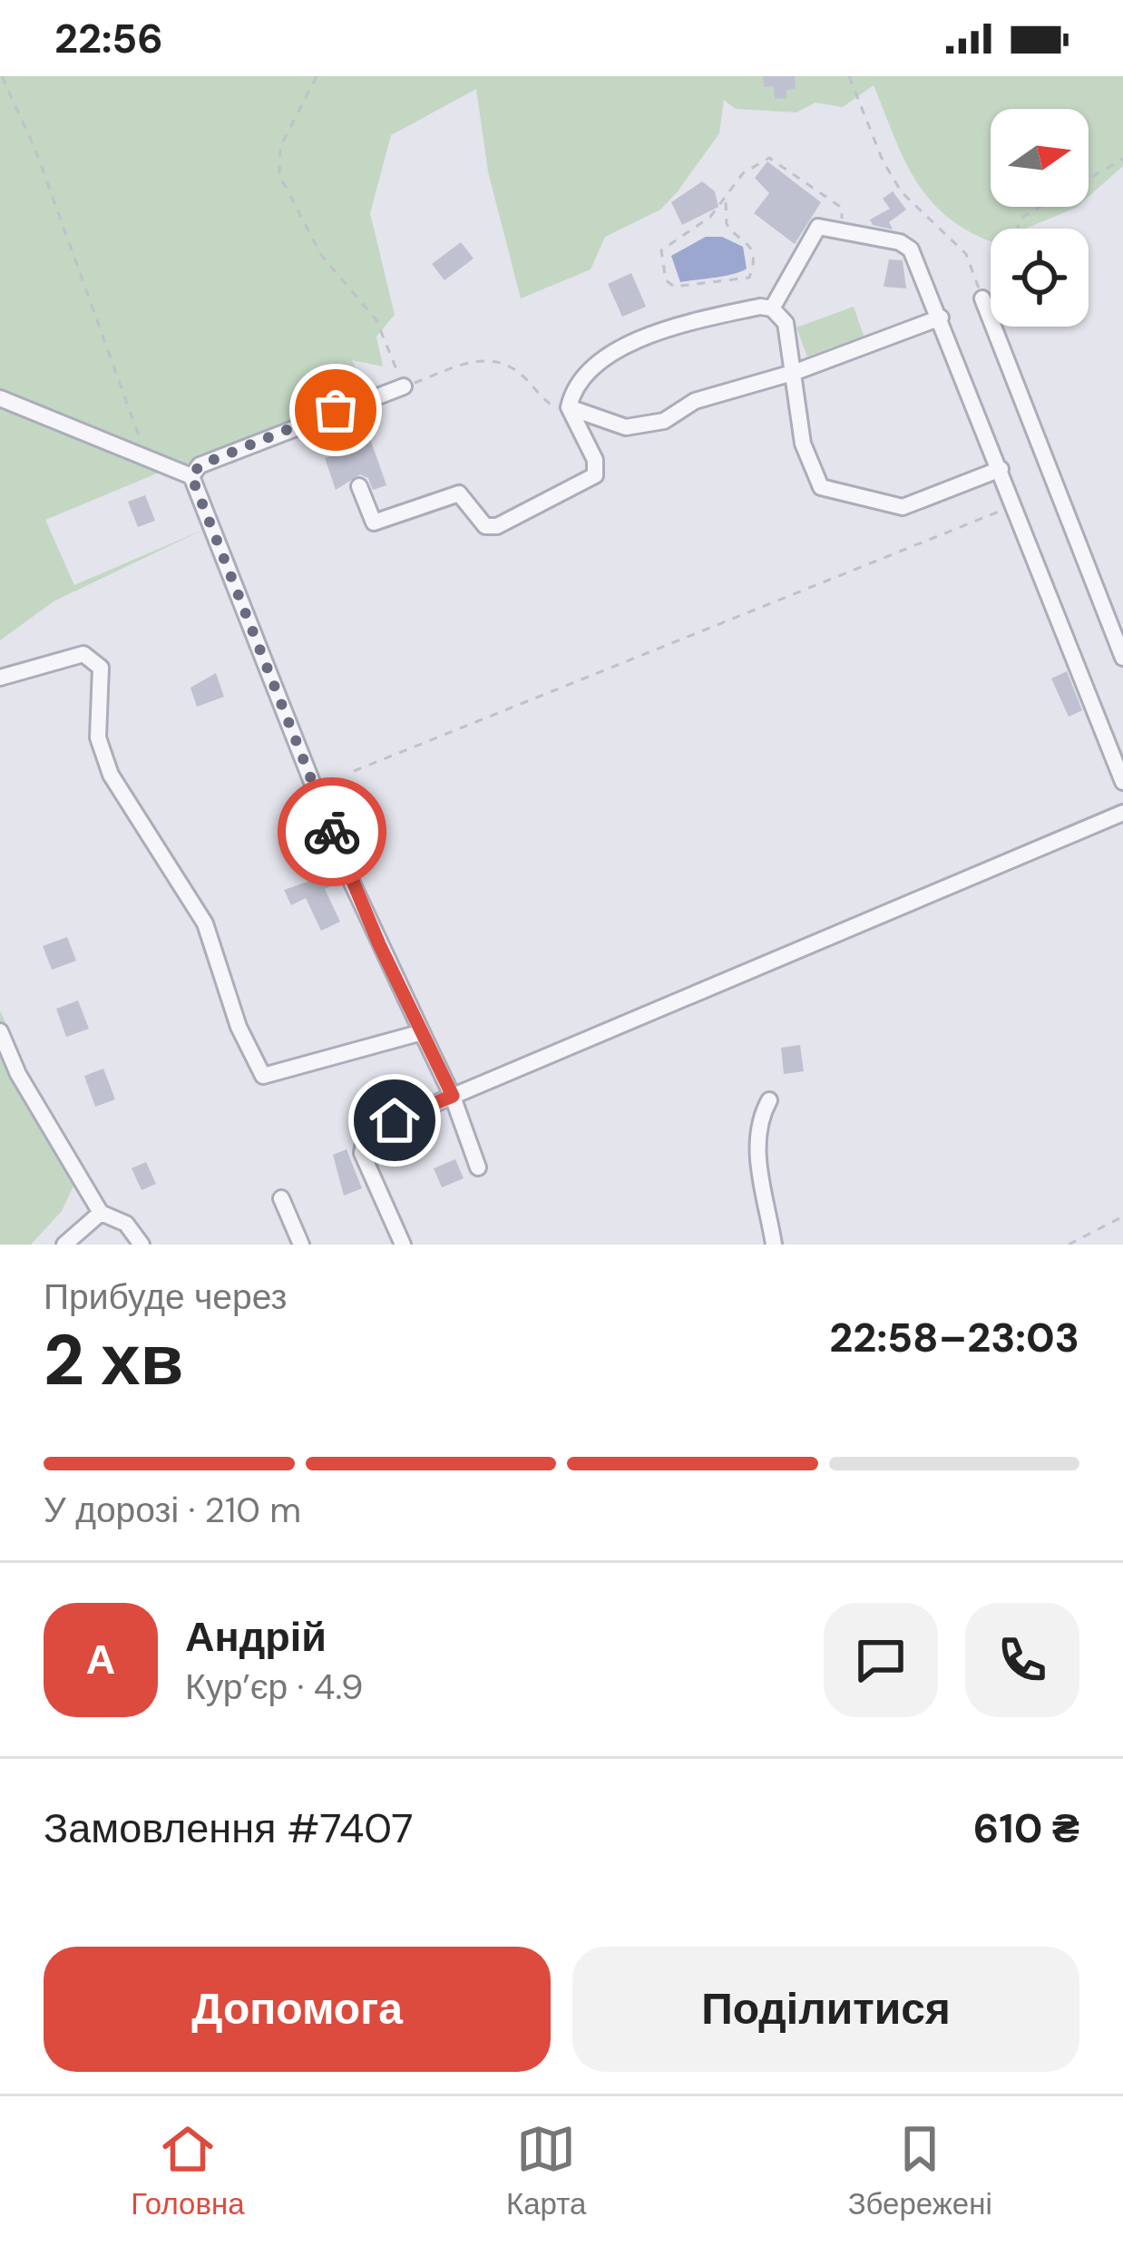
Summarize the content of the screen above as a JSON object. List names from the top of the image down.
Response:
{
  "north": "right",
  "page": {
    "status": "22:56",
    "heading": ["2 хв", "Прибуде через", "22:58–23:03"],
    "panel": [
      "Андрій",
      "Кур’єр · 4.9",
      "Замовлення #7407",
      "610 ₴"
    ],
    "bar": "У дорозі · 210 m",
    "round": "А",
    "buttons": ["Допомога", "Поділитися"],
    "tabs": ["Головна", "Карта", "Збережені"]
  }
}
